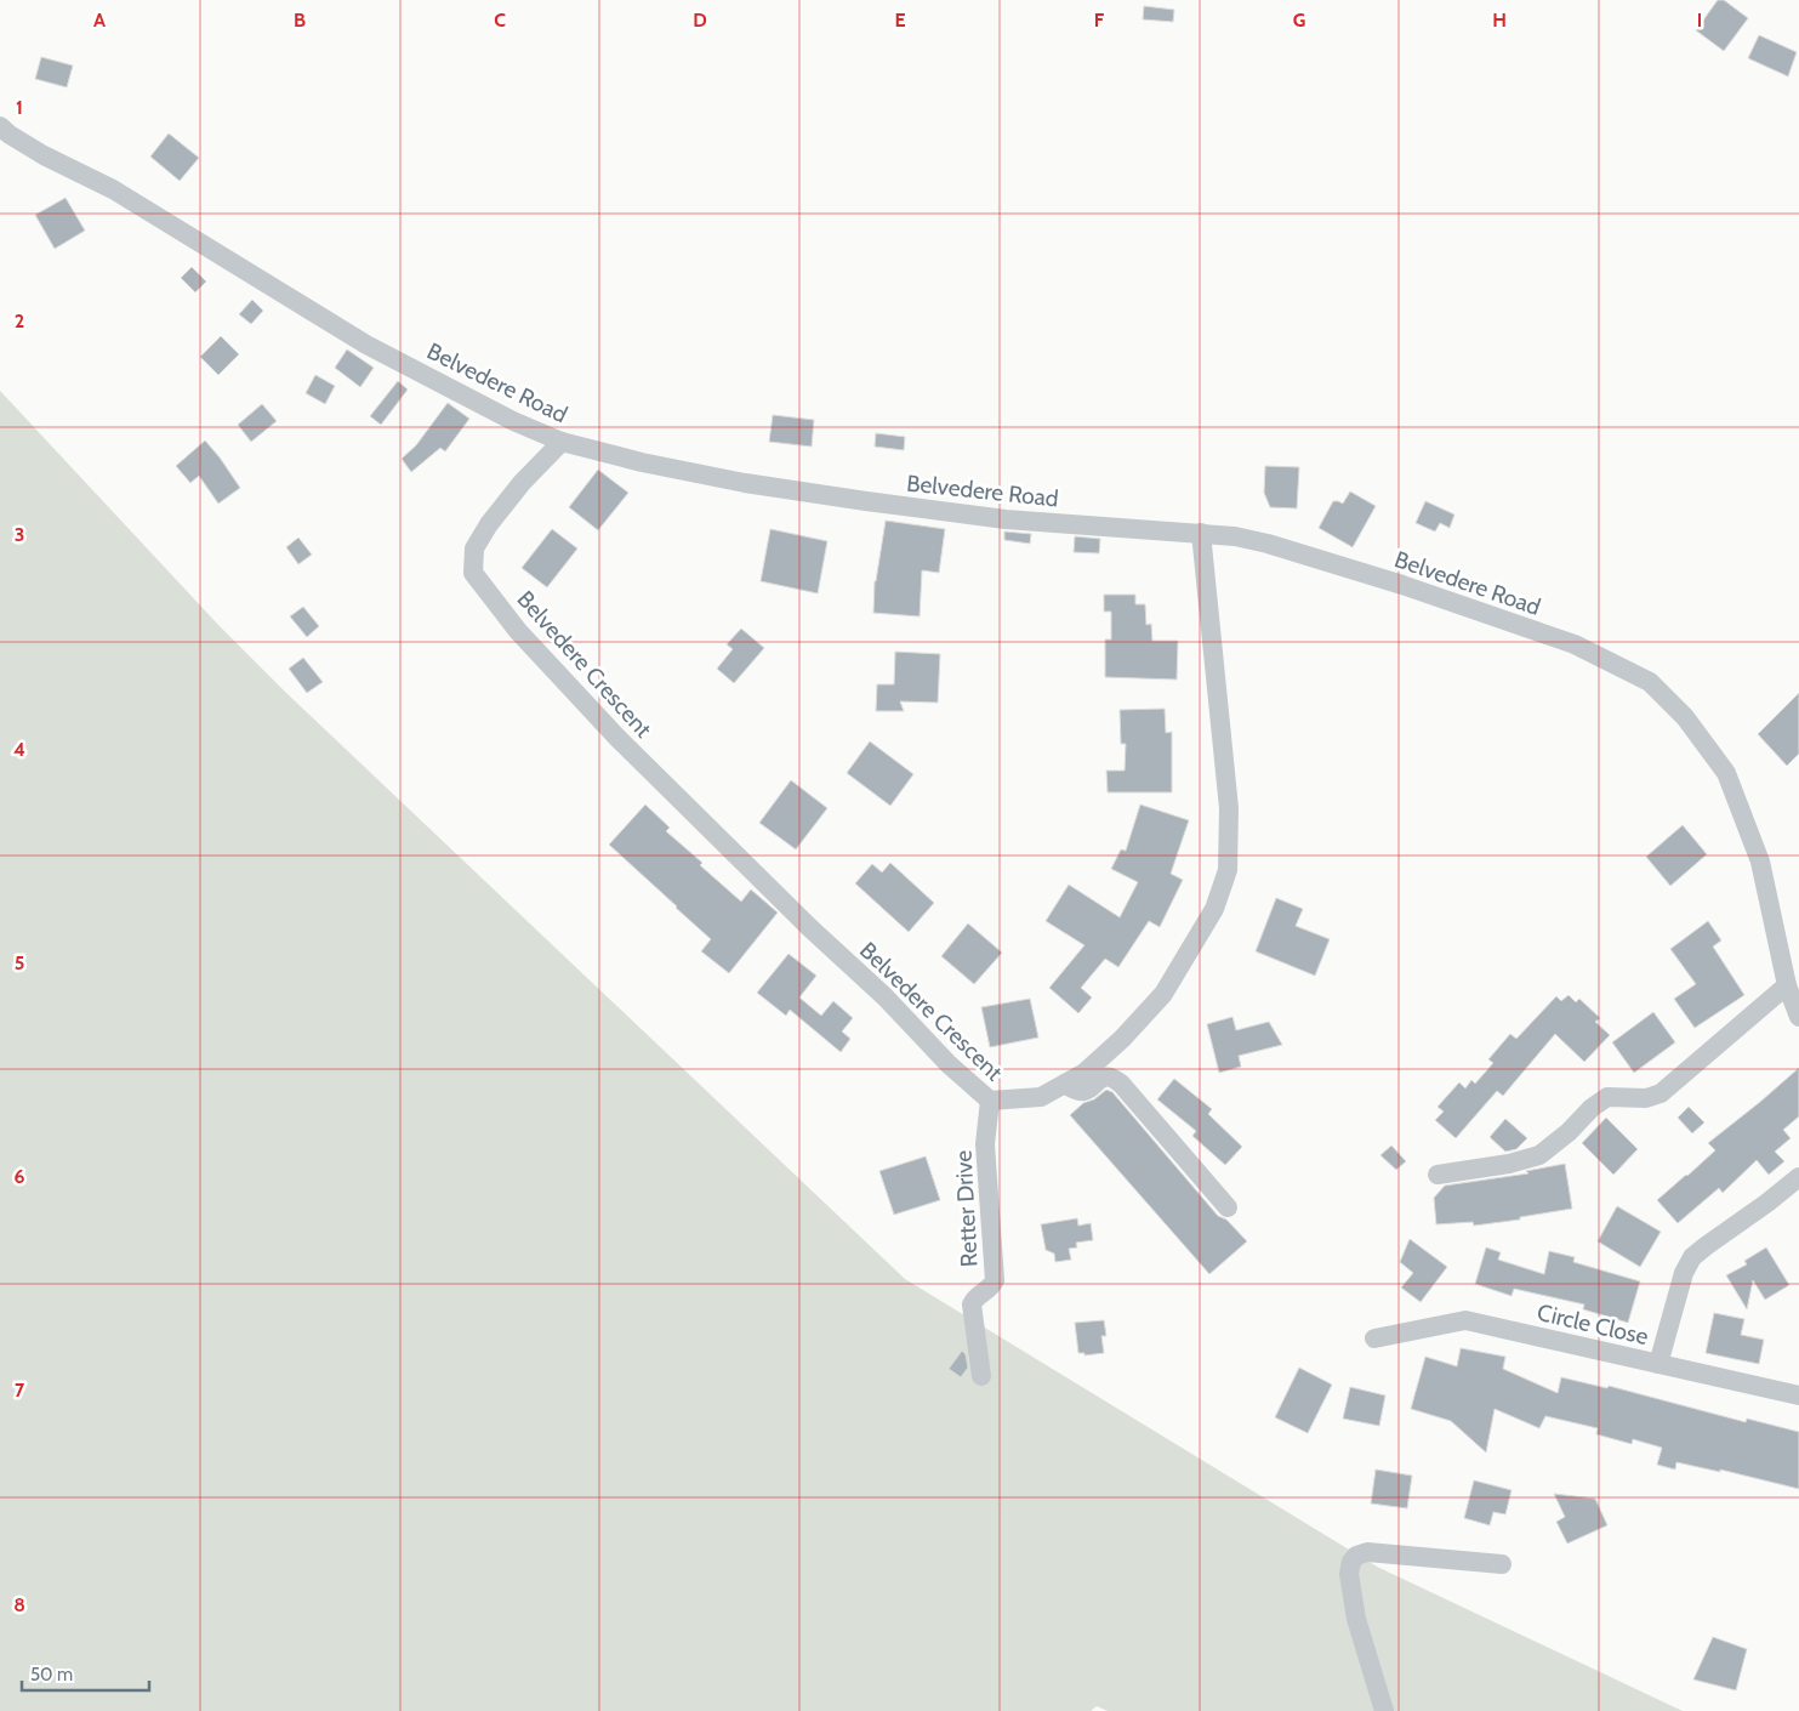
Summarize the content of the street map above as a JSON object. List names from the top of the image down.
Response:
{
  "streets": {
    "street": [
      "Belvedere Road",
      "Belvedere Crescent",
      "Retter Drive",
      "Circle Close"
    ]
  },
  "crossings": [
    ["Belvedere Road", "Belvedere Crescent"],
    ["Belvedere Crescent", "Retter Drive"]
  ],
  "scale_bar": "50 m",
  "grid": {
    "columns": [
      "A",
      "B",
      "C",
      "D",
      "E",
      "F",
      "G",
      "H",
      "I"
    ],
    "rows": [
      "1",
      "2",
      "3",
      "4",
      "5",
      "6",
      "7",
      "8"
    ]
  }
}
